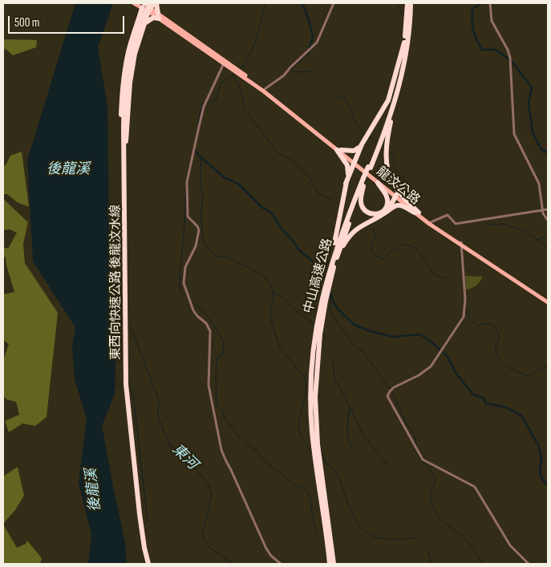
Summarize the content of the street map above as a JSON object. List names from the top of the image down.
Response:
{
  "streets": {
    "highway": ["中山高速公路", "東西向快速公路 後龍汶水線"],
    "main road": ["龍汶公路"]
  },
  "water": ["後龍溪", "東河"],
  "scale_bar": "500 m"
}
